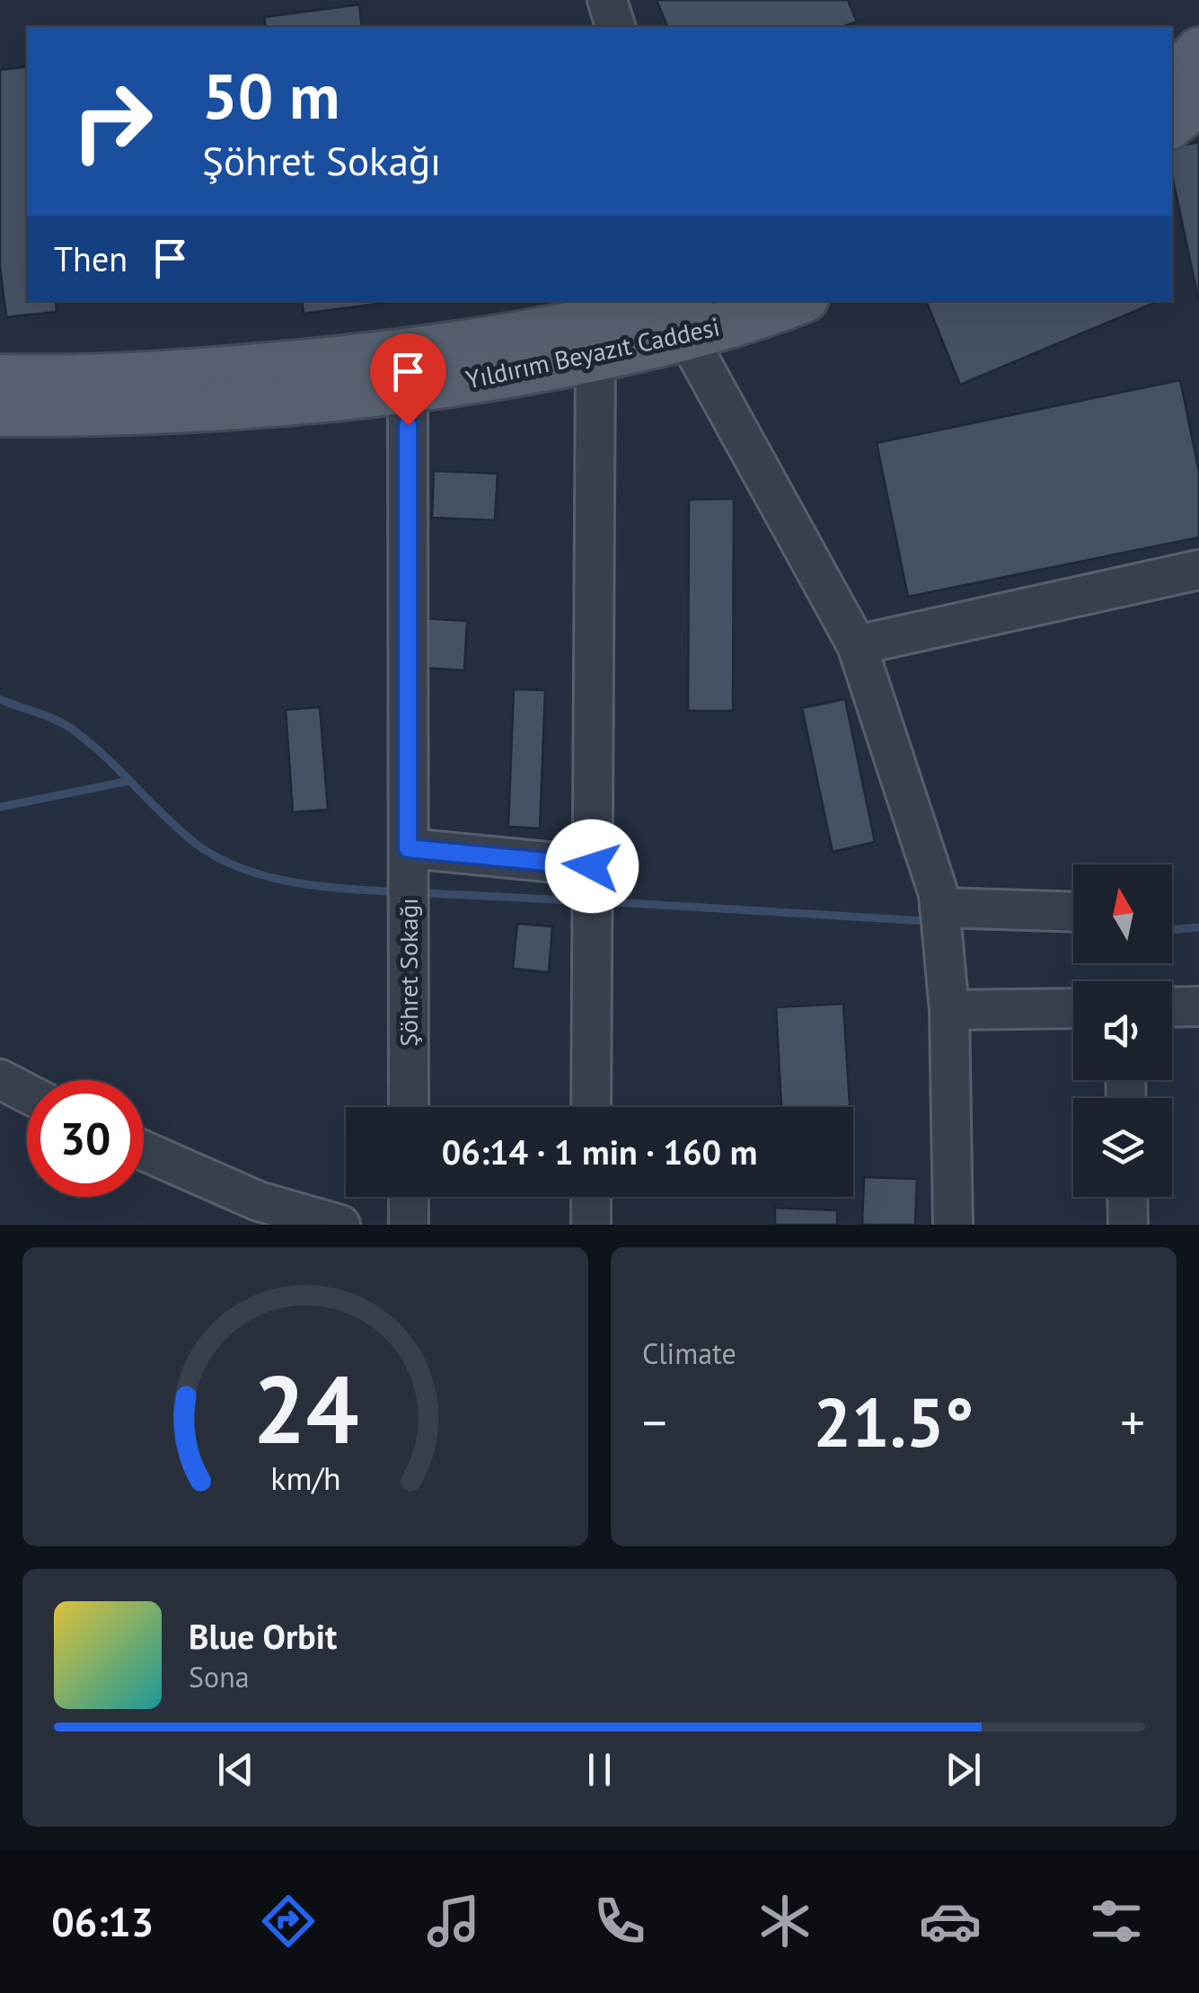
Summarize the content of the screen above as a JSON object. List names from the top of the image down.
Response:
{
  "streets": {
    "main road": ["Yıldırım Beyazıt Caddesi"],
    "street": ["Şöhret Sokağı"]
  },
  "crossings": [
    ["Yıldırım Beyazıt Caddesi", "Şöhret Sokağı"]
  ],
  "north": "top",
  "page": {
    "turn": ["50 m", "Şöhret Sokağı"],
    "then": "Then",
    "limit": "30",
    "trip": "06:14 · 1 min · 160 m",
    "tile": "Climate",
    "heat": ["−", "21.5°", "+"],
    "song": ["Blue Orbit", "Sona"],
    "tabs": "06:13",
    "gauge": ["24", "km/h"]
  }
}
